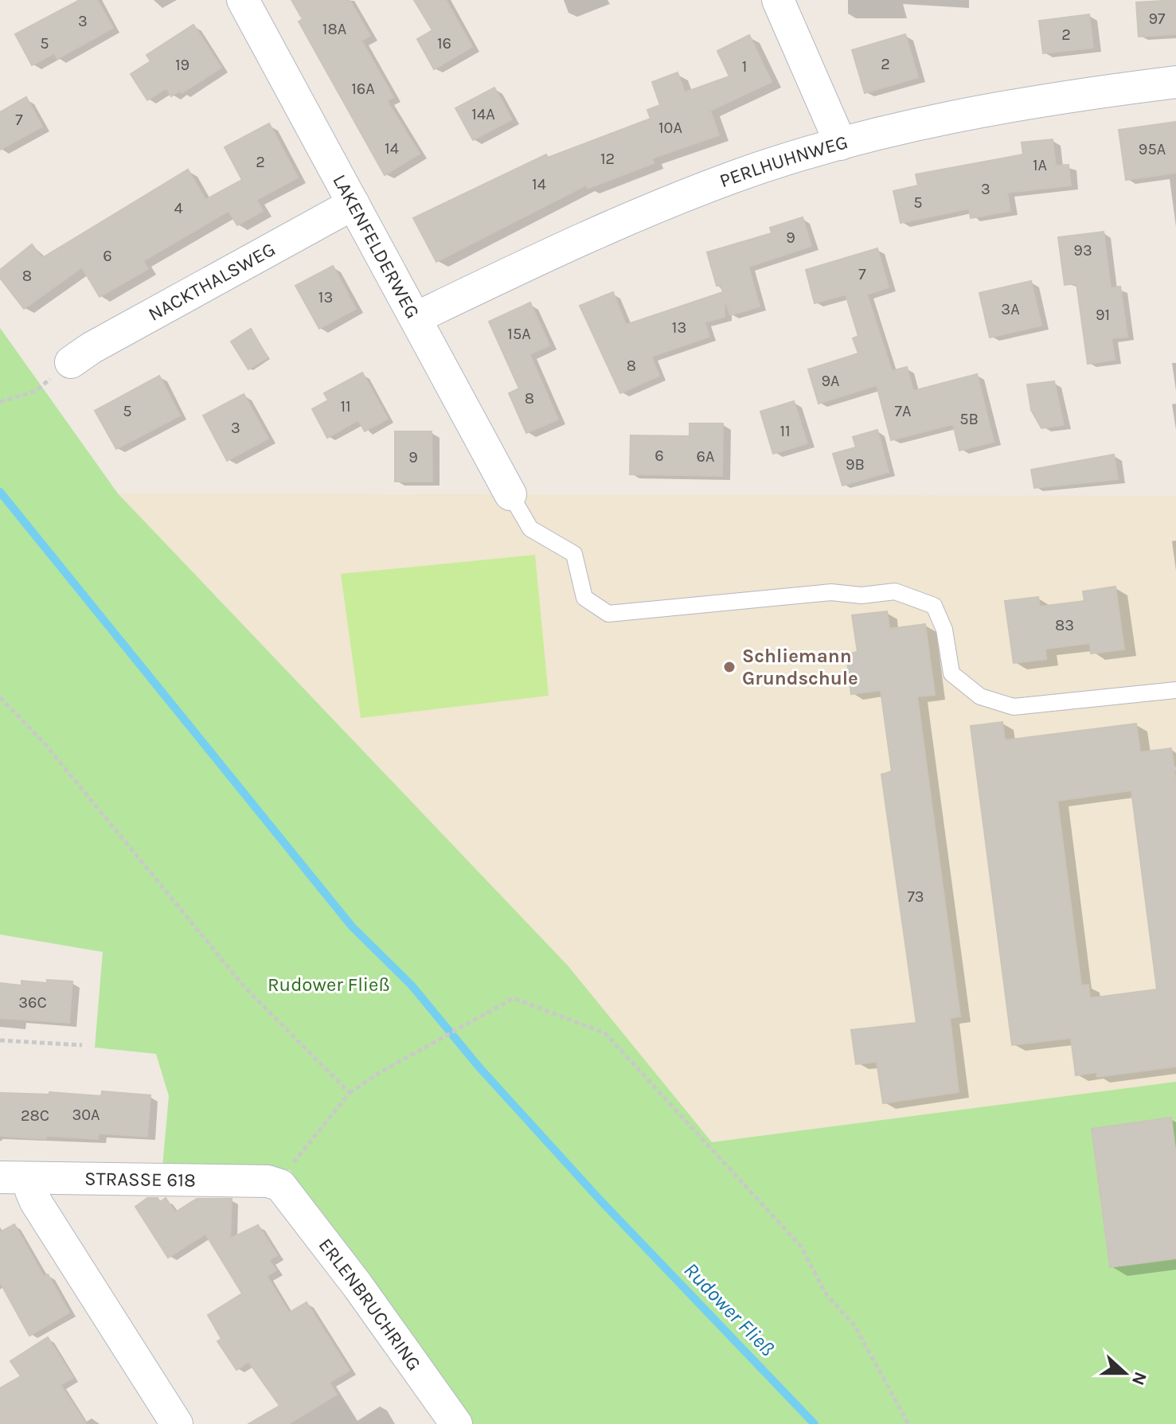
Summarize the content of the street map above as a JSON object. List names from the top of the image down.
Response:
{
  "streets": {
    "street": [
      "PERLHUHNWEG",
      "LAKENFELDERWEG",
      "NACKTHALSWEG",
      "STRASSE 618",
      "ERLENBRUCHRING"
    ]
  },
  "crossings": [
    ["PERLHUHNWEG", "LAKENFELDERWEG"],
    ["LAKENFELDERWEG", "NACKTHALSWEG"],
    ["STRASSE 618", "ERLENBRUCHRING"]
  ],
  "water": ["Rudower Fließ"],
  "parks": ["Rudower Fließ"],
  "places": ["Schliemann Grundschule"],
  "house_numbers": [
    "97",
    "3",
    "18A",
    "2",
    "5",
    "16",
    "2",
    "19",
    "1",
    "16A",
    "14A",
    "7",
    "10A",
    "14",
    "95A",
    "12",
    "2",
    "1A",
    "14",
    "3",
    "5",
    "4",
    "9",
    "93",
    "6",
    "7",
    "8",
    "13",
    "3A",
    "91",
    "13",
    "15A",
    "8",
    "9A",
    "8",
    "11",
    "5",
    "7A",
    "5B",
    "3",
    "11",
    "6",
    "6A",
    "9",
    "9B",
    "83",
    "73",
    "36C",
    "30A",
    "28C"
  ],
  "north": "right"
}
